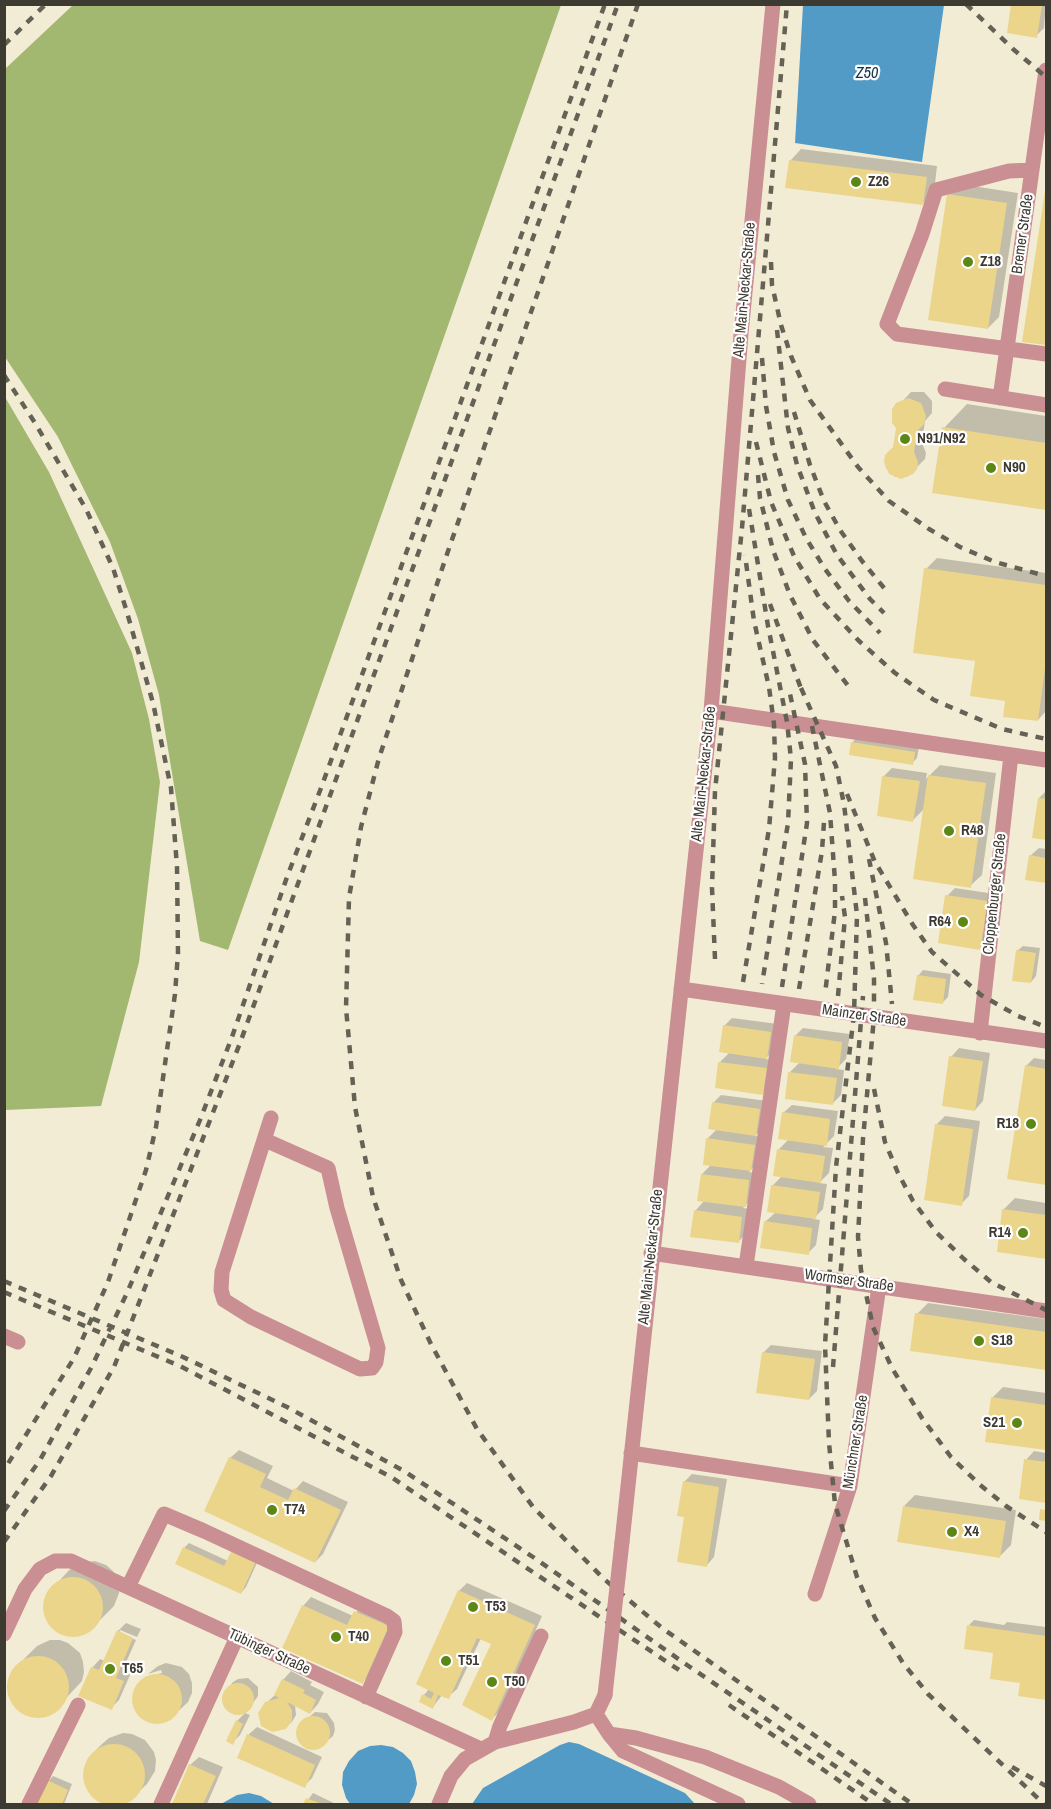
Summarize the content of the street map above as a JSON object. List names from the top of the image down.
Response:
{
  "streets": {
    "lane": [
      "Bremer Straße",
      "Alte Main-Neckar-Straße",
      "Cloppenburger Straße",
      "Mainzer Straße",
      "Wormser Straße",
      "Münchner Straße",
      "Tübinger Straße"
    ]
  },
  "crossings": [
    ["Alte Main-Neckar-Straße", "Mainzer Straße"],
    ["Alte Main-Neckar-Straße", "Wormser Straße"],
    ["Cloppenburger Straße", "Mainzer Straße"],
    ["Wormser Straße", "Münchner Straße"]
  ],
  "water": ["Z50"],
  "places": [
    "Z26",
    "Z18",
    "N91/N92",
    "N90",
    "R48",
    "R64",
    "R18",
    "R14",
    "S18",
    "S21",
    "T74",
    "X4",
    "T53",
    "T40",
    "T51",
    "T65",
    "T50"
  ]
}
